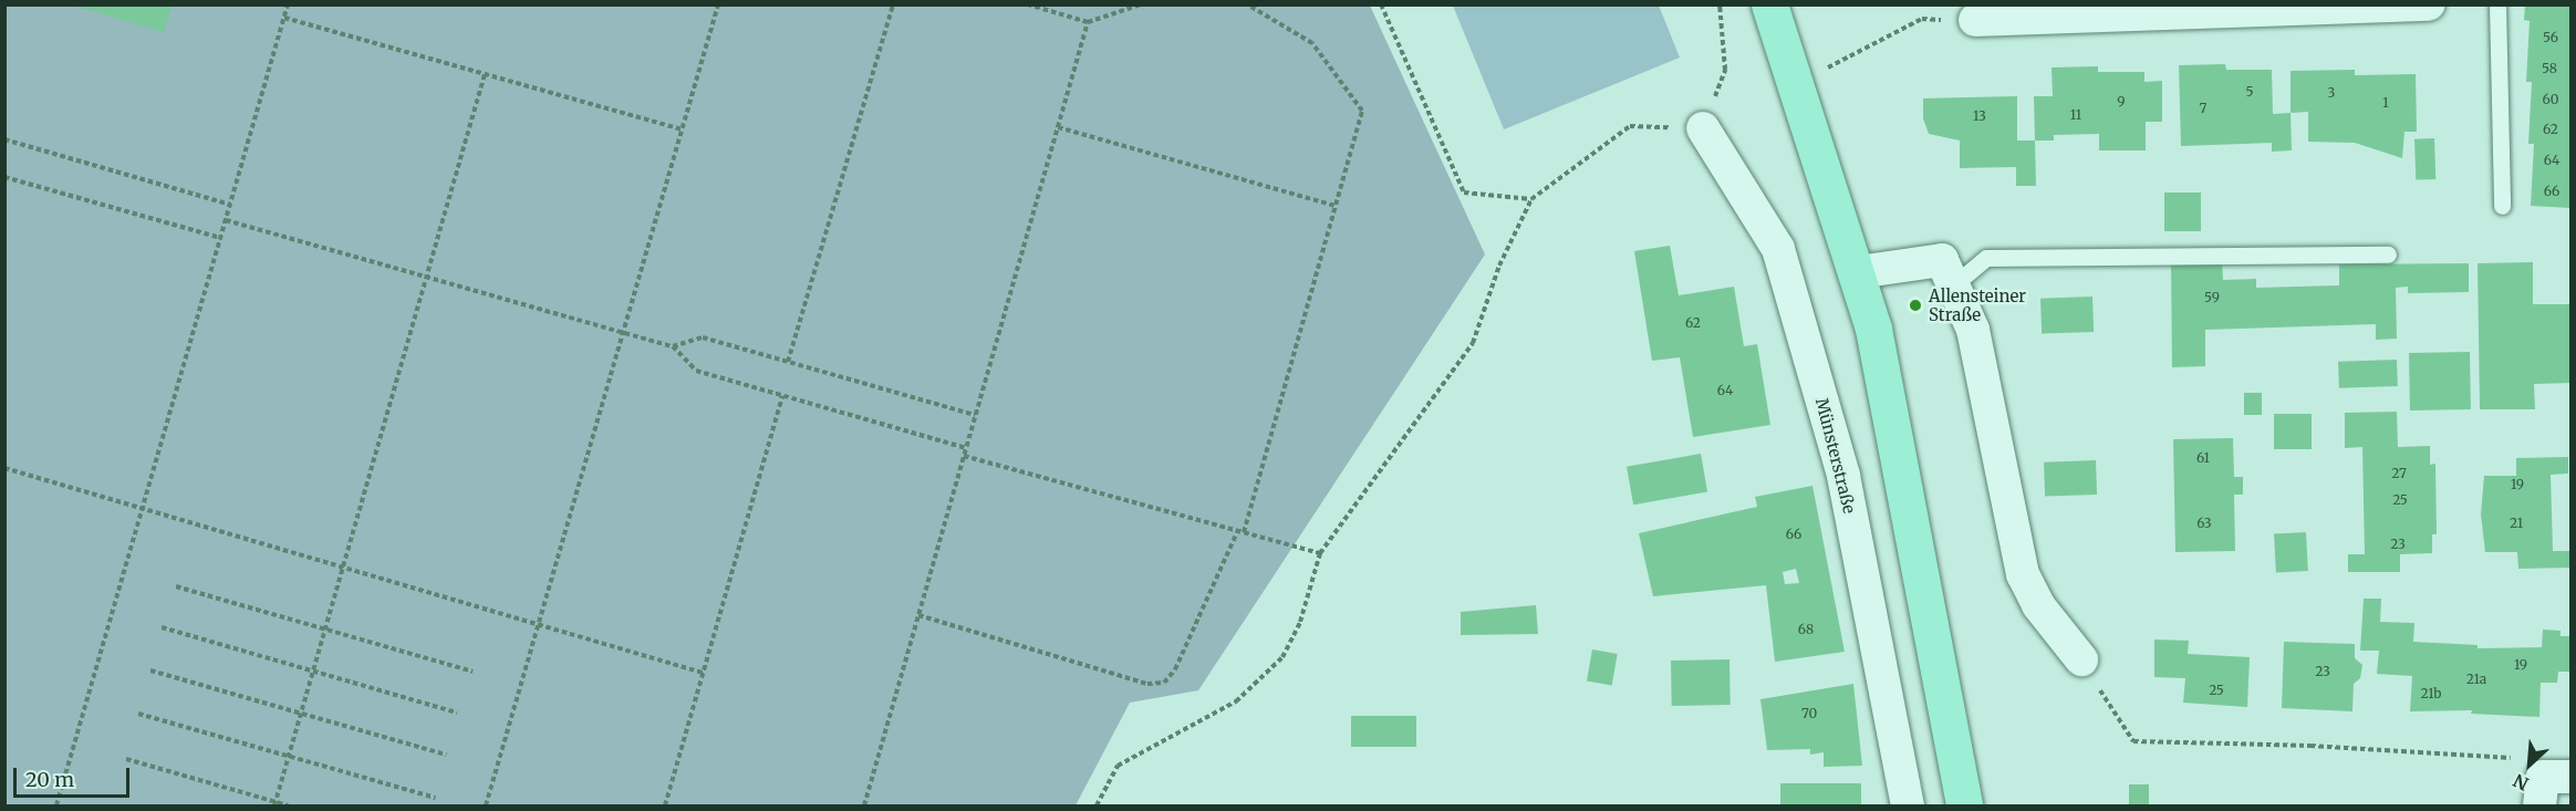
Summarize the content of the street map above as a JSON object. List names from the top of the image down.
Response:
{
  "streets": {
    "street": ["Münsterstraße"]
  },
  "places": ["Allensteiner Straße"],
  "house_numbers": [
    "56",
    "58",
    "5",
    "3",
    "60",
    "9",
    "1",
    "7",
    "11",
    "13",
    "62",
    "64",
    "66",
    "59",
    "62",
    "64",
    "61",
    "27",
    "19",
    "25",
    "63",
    "21",
    "66",
    "23",
    "68",
    "19",
    "23",
    "21a",
    "25",
    "21b",
    "70"
  ],
  "scale_bar": "20 m",
  "north": "bottom left"
}
